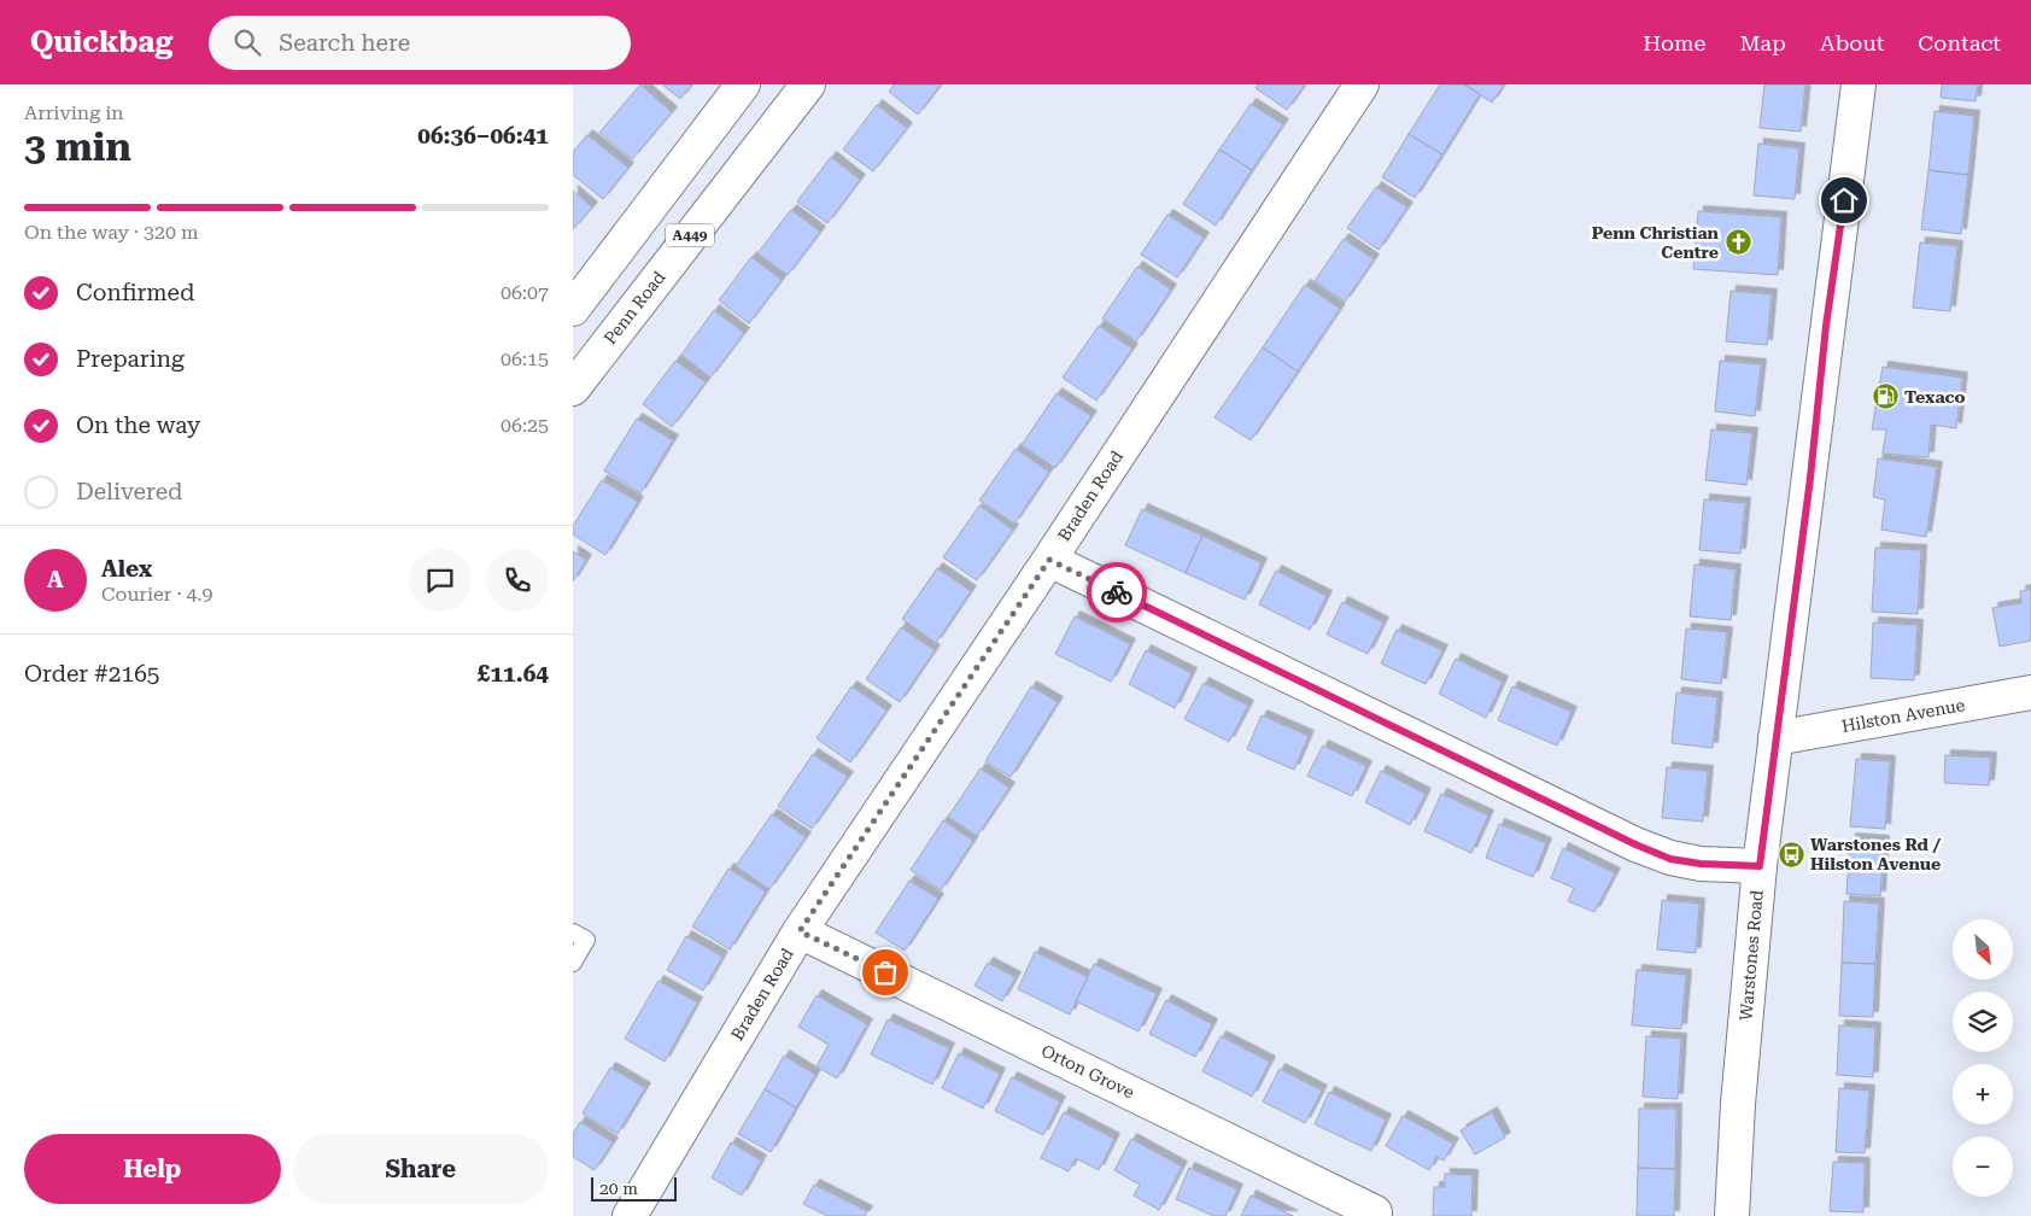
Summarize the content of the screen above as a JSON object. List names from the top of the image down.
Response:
{
  "streets": {
    "main road": [
      "A449",
      "Penn Road",
      "Braden Road",
      "Hilston Avenue",
      "Warstones Road",
      "Orton Grove"
    ]
  },
  "crossings": [
    ["Braden Road", "Orton Grove"],
    ["Hilston Avenue", "Warstones Road"]
  ],
  "places": {
    "church": ["Penn Christian Centre"],
    "fuel station": ["Texaco"],
    "bus stop": ["Warstones Rd / Hilston Avenue"]
  },
  "scale_bar": "20 m",
  "north": "bottom right",
  "page": {
    "header": "Quickbag",
    "search": "Search here",
    "nav": [
      "Home",
      "Map",
      "About",
      "Contact"
    ],
    "heading": ["3 min", "Arriving in", "06:36–06:41"],
    "panel": [
      "Alex",
      "Courier · 4.9",
      "Order #2165",
      "£11.64"
    ],
    "bar": "On the way · 320 m",
    "list": [
      ["Confirmed", "06:07"],
      ["Preparing", "06:15"],
      ["On the way", "06:25"],
      "Delivered"
    ],
    "round": "A",
    "map_buttons": ["+", "−"],
    "buttons": ["Help", "Share"],
    "scale": "20 m"
  }
}
